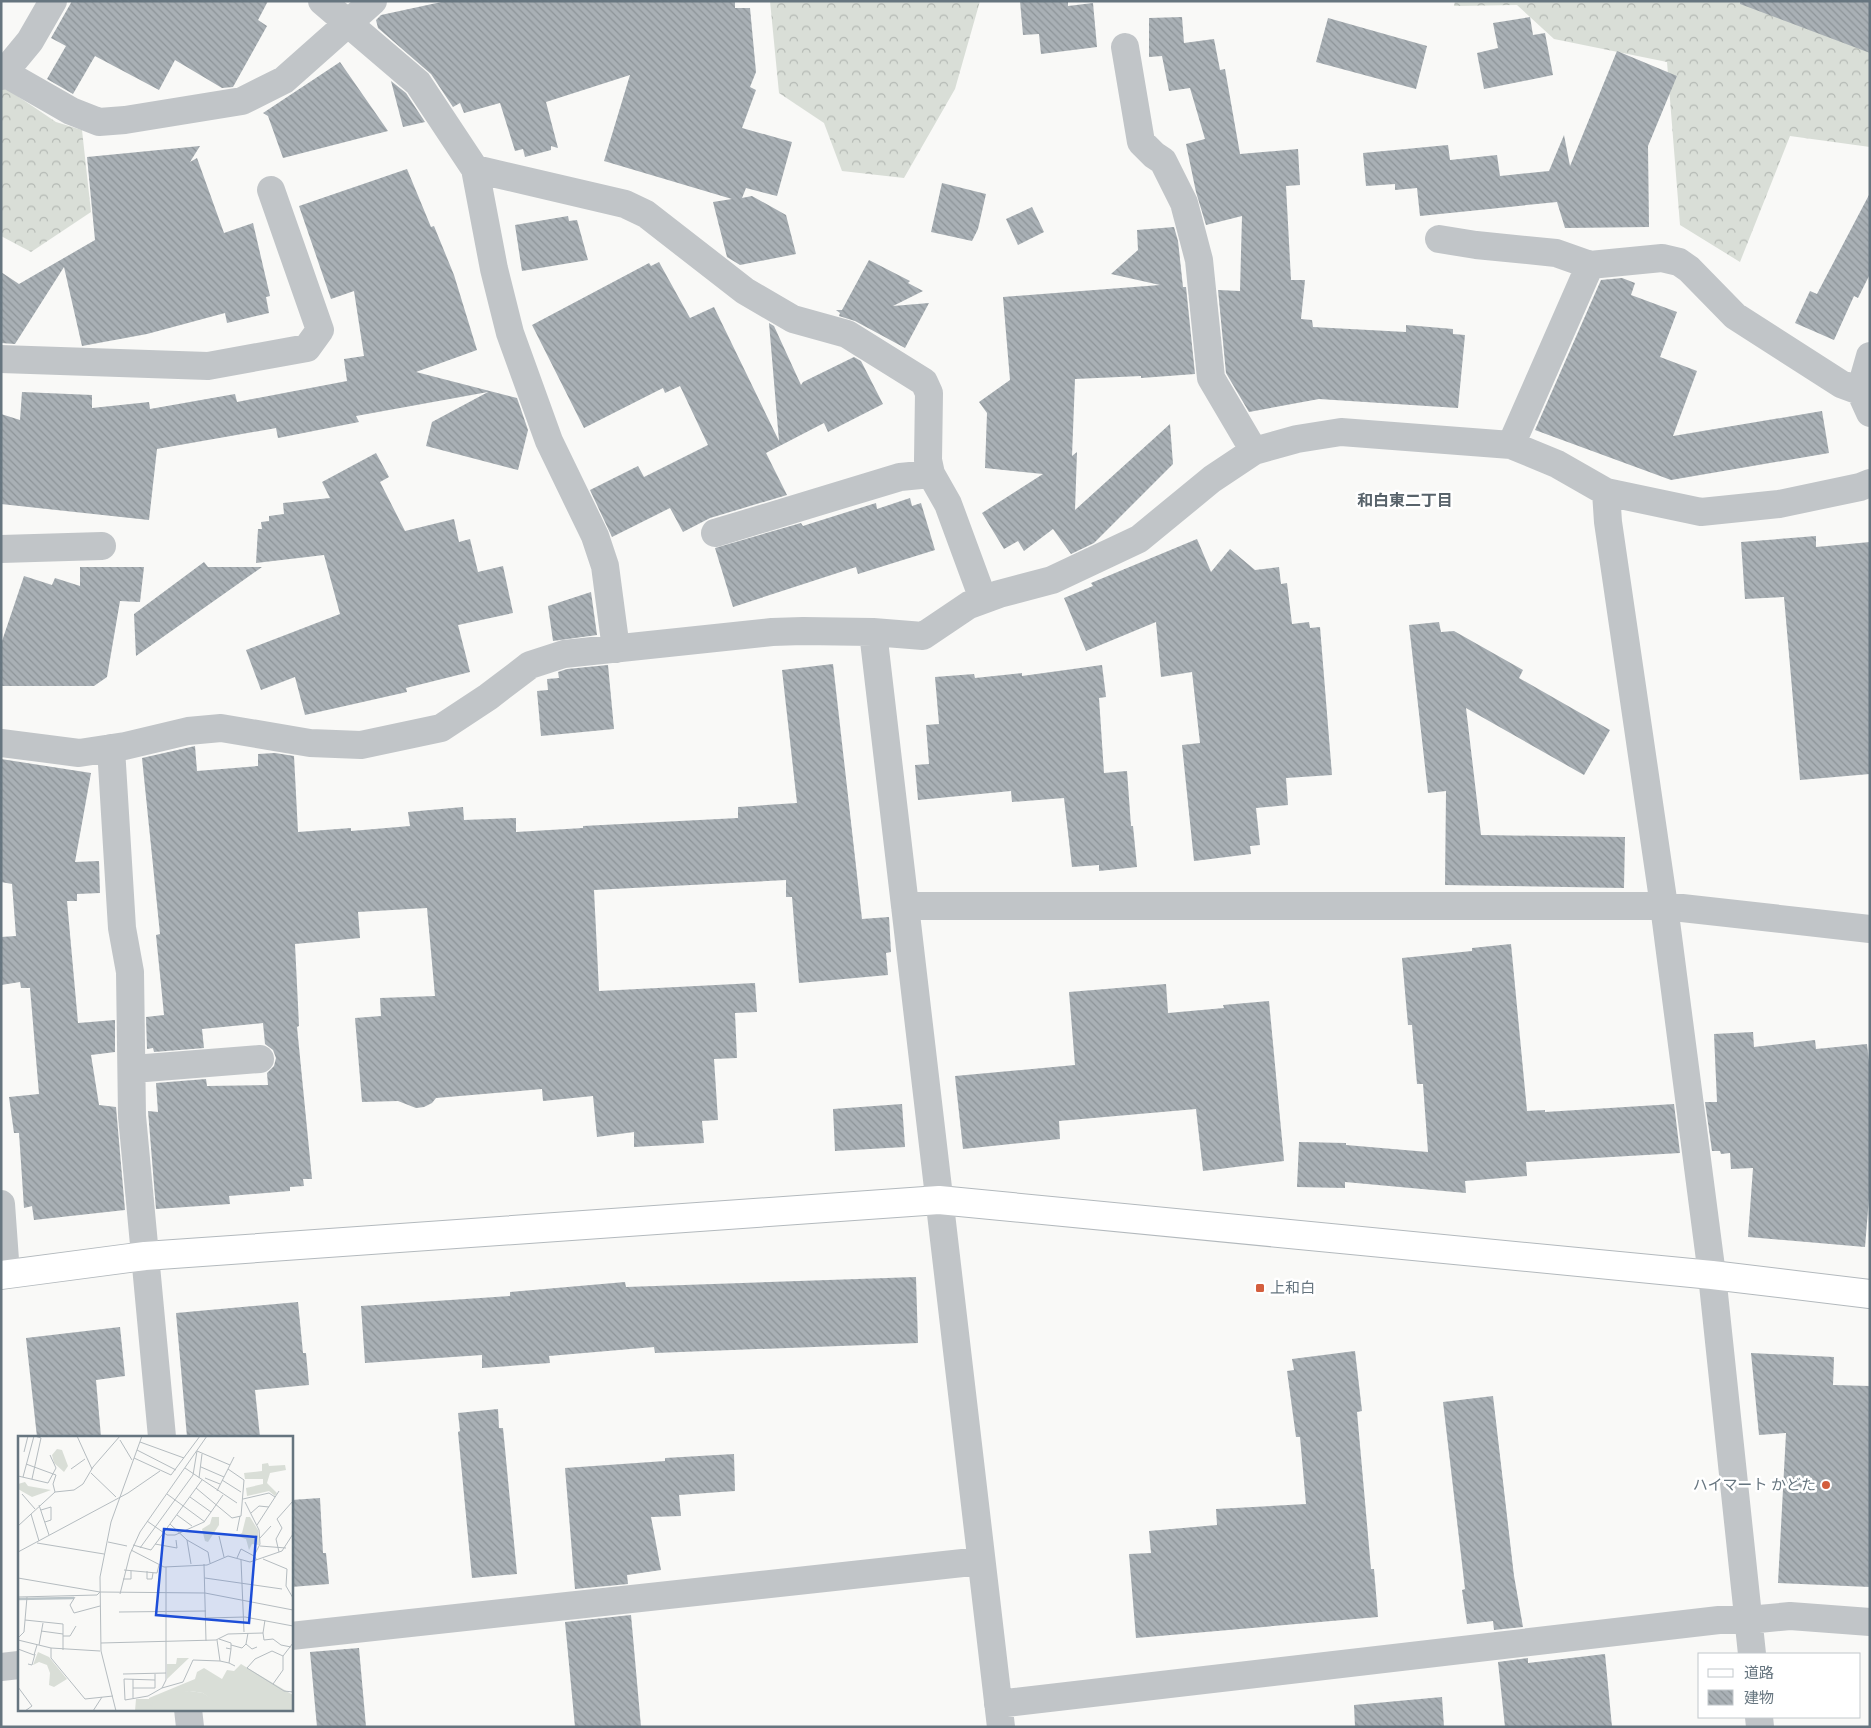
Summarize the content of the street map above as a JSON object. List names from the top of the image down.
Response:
{
  "districts": ["和白東二丁目"],
  "places": {
    "transit": ["上和白"],
    "other": ["ハイマート かどた"]
  },
  "legend": ["道路", "建物"]
}
